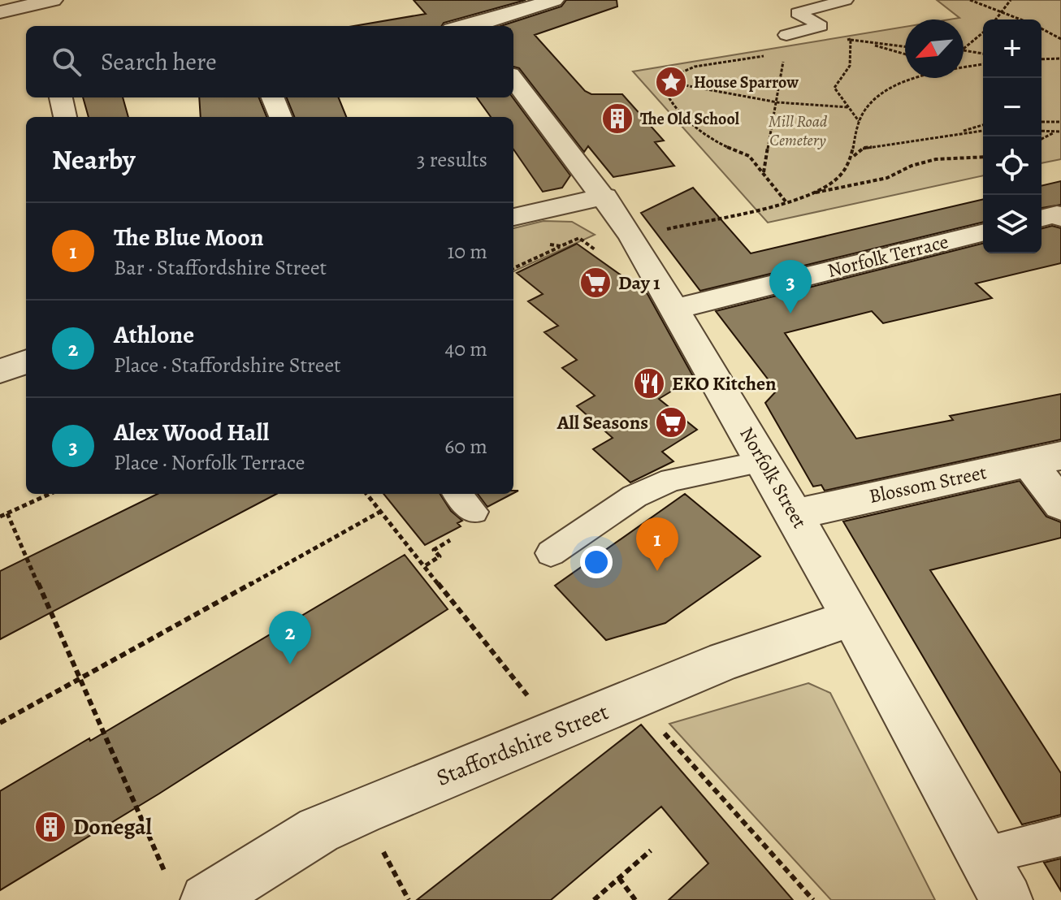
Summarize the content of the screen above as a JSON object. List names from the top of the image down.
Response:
{
  "streets": {
    "street": [
      "Norfolk Terrace",
      "Norfolk Street",
      "Blossom Street",
      "Staffordshire Street"
    ]
  },
  "crossings": [
    ["Norfolk Terrace", "Norfolk Street"],
    ["Norfolk Street", "Blossom Street"],
    ["Norfolk Street", "Staffordshire Street"]
  ],
  "parks": ["Mill Road Cemetery"],
  "places": {
    "place": ["House Sparrow"],
    "building": ["The Old School", "Donegal"],
    "supermarket": ["Day 1", "All Seasons"],
    "restaurant": ["EKO Kitchen"]
  },
  "north": "bottom left",
  "page": {
    "map_buttons": ["+", "−"],
    "search": "Search here",
    "heading": ["Nearby", "3 results"],
    "list": [
      {
        "mark": "1",
        "name": "The Blue Moon",
        "note": "Bar · Staffordshire Street",
        "value": "10 m"
      },
      {
        "mark": "2",
        "name": "Athlone",
        "note": "Place · Staffordshire Street",
        "value": "40 m"
      },
      {
        "mark": "3",
        "name": "Alex Wood Hall",
        "note": "Place · Norfolk Terrace",
        "value": "60 m"
      }
    ],
    "pins": ["3", "1", "2"]
  }
}
